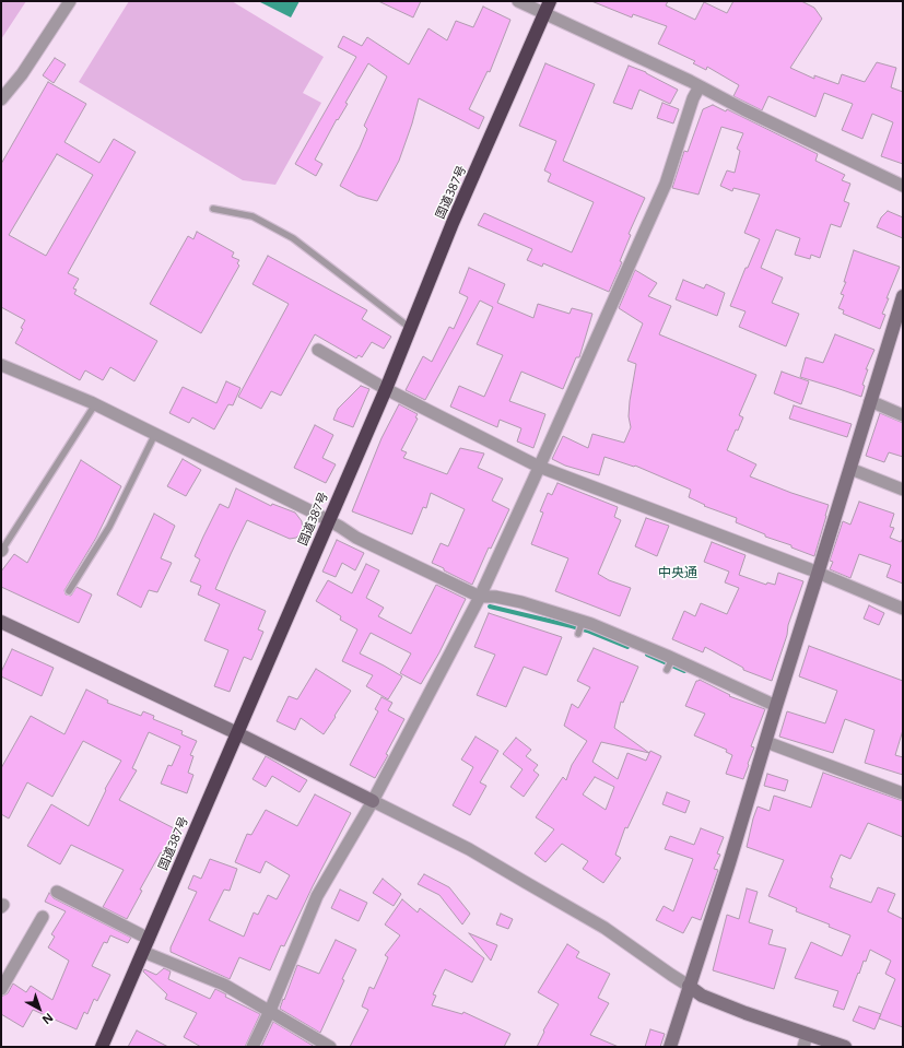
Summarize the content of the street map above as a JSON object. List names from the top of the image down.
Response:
{
  "streets": {
    "highway": ["国道387号"]
  },
  "districts": ["中央通"],
  "north": "bottom right"
}
